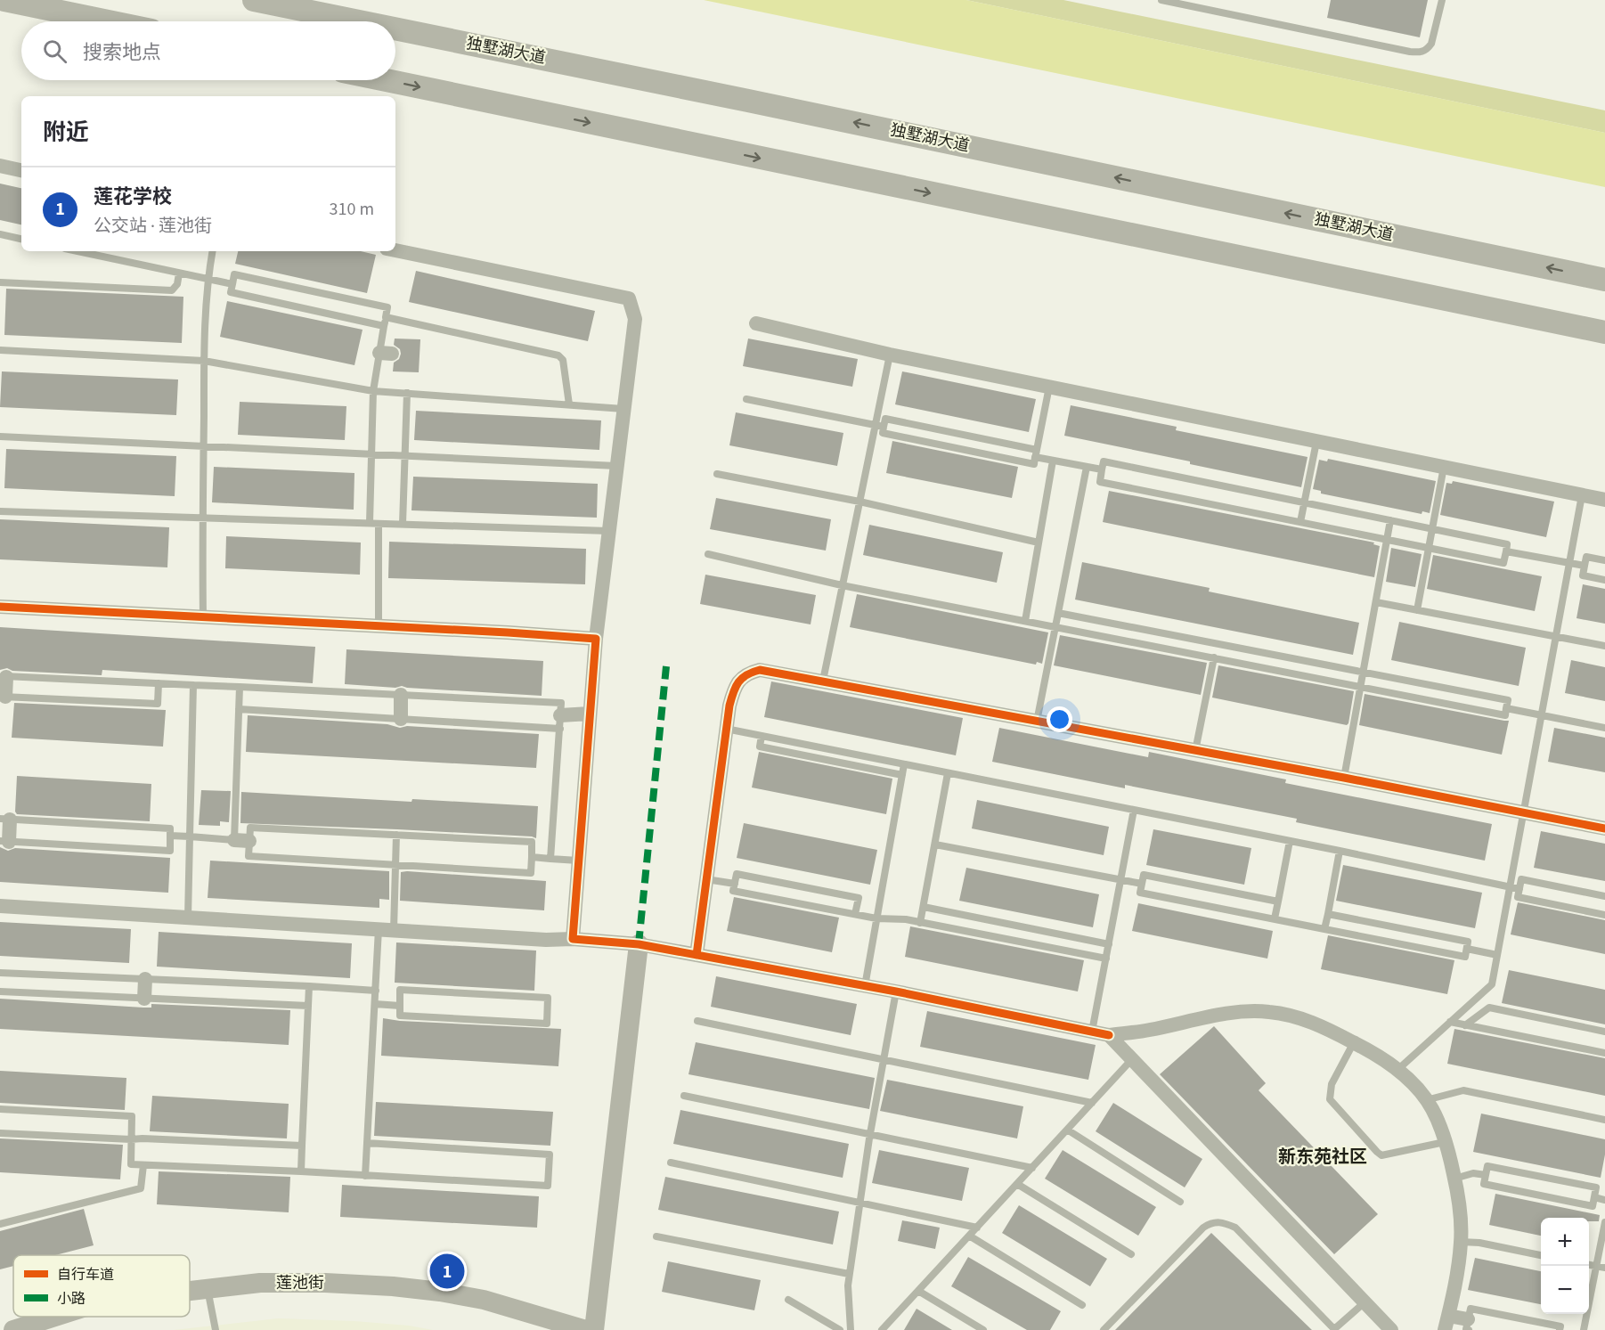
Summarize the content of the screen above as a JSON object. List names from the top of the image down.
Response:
{
  "streets": {
    "main road": ["独墅湖大道", "莲池街"]
  },
  "districts": ["新东苑社区"],
  "legend": ["自行车道", "小路"],
  "page": {
    "search": "搜索地点",
    "heading": "附近",
    "list": [
      {
        "mark": "1",
        "name": "莲花学校",
        "note": "公交站 · 莲池街",
        "value": "310 m"
      }
    ],
    "map_buttons": ["+", "−"],
    "pins": "1"
  }
}
